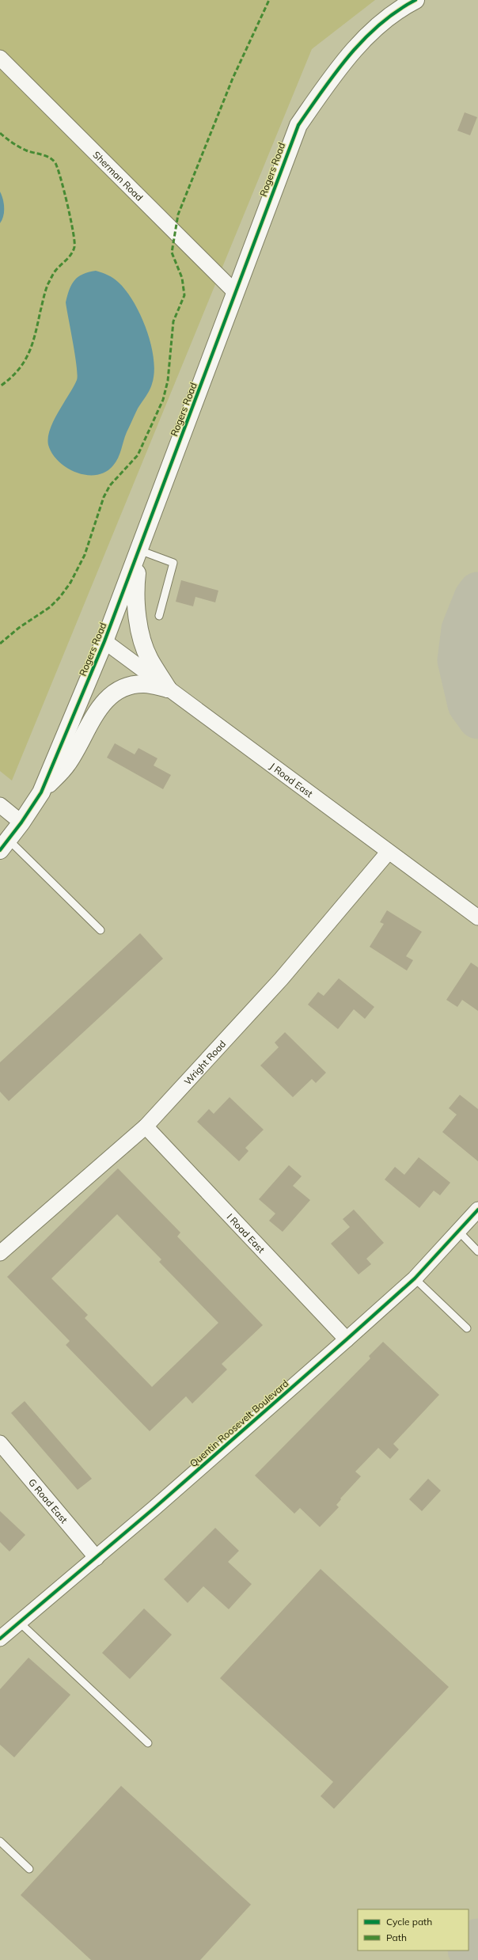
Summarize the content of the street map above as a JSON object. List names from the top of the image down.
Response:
{
  "streets": {
    "street": [
      "Rogers Road",
      "Sherman Road",
      "J Road East",
      "Wright Road",
      "I Road East",
      "Quentin Roosevelt Boulevard",
      "G Road East"
    ]
  },
  "crossings": [
    ["Rogers Road", "Sherman Road"],
    ["Rogers Road", "J Road East"],
    ["J Road East", "Wright Road"],
    ["Wright Road", "I Road East"],
    ["I Road East", "Quentin Roosevelt Boulevard"],
    ["Quentin Roosevelt Boulevard", "G Road East"]
  ],
  "legend": ["Cycle path", "Path"]
}
